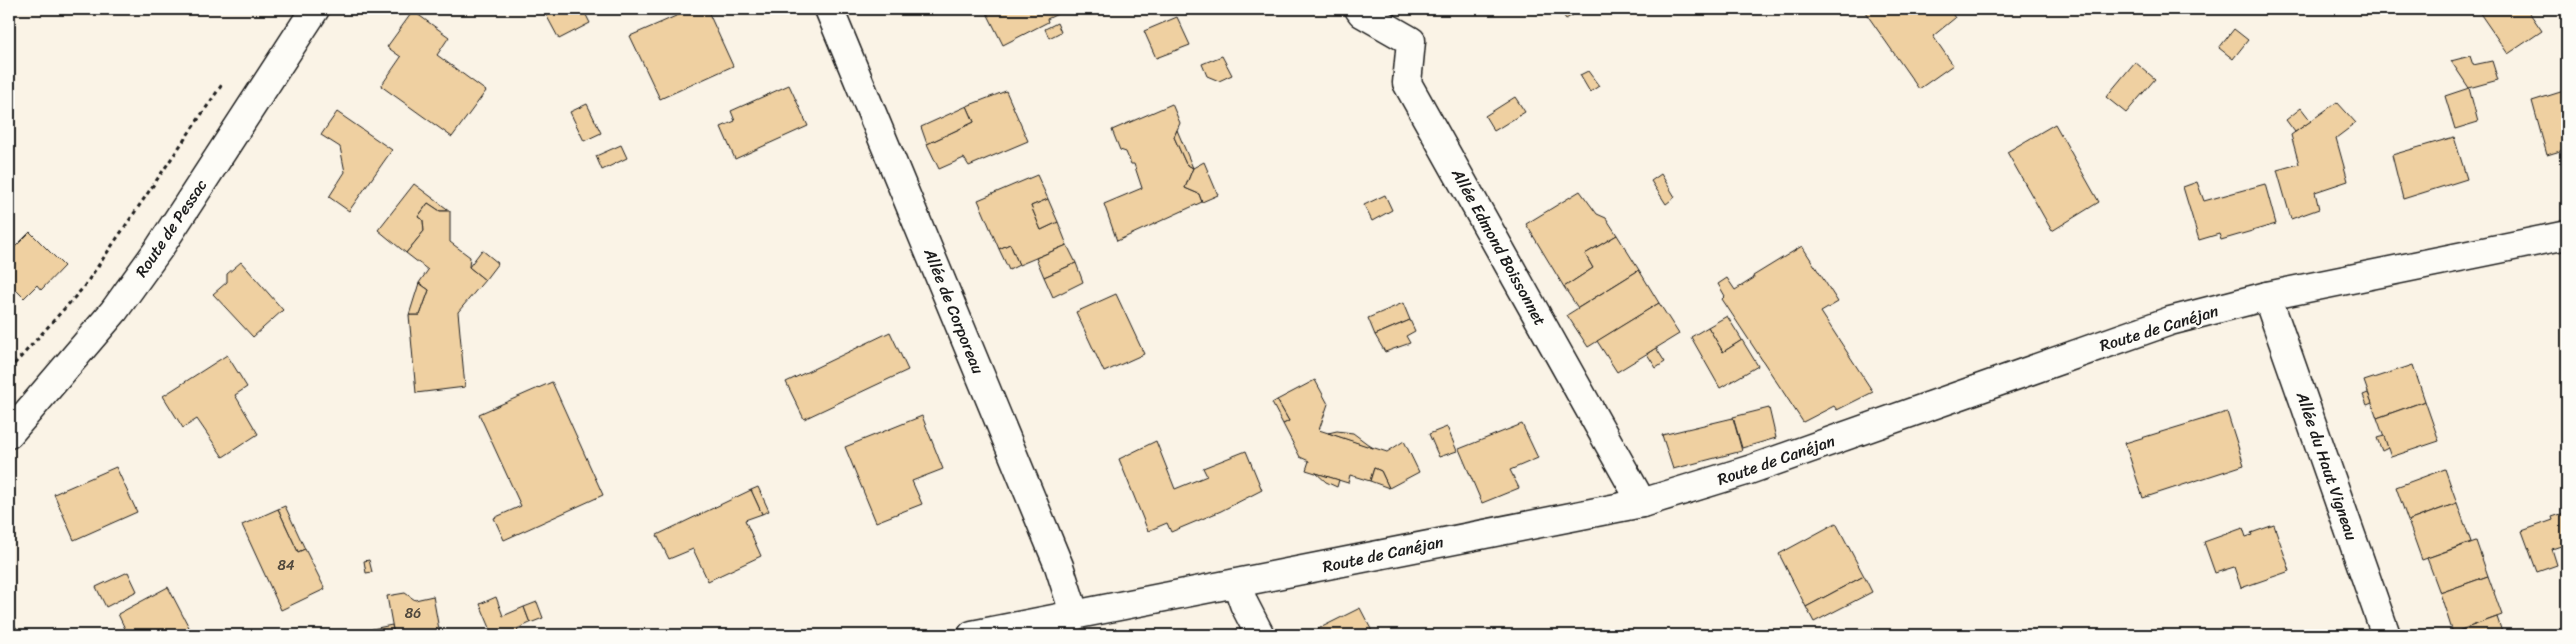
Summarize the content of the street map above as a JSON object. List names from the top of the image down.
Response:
{
  "streets": {
    "street": [
      "Route de Pessac",
      "Allée Edmond Boissonnet",
      "Allée de Corporeau",
      "Route de Canéjan",
      "Allée du Haut Vigneau"
    ]
  },
  "crossings": [
    ["Allée Edmond Boissonnet", "Route de Canéjan"],
    ["Allée de Corporeau", "Route de Canéjan"],
    ["Route de Canéjan", "Allée du Haut Vigneau"]
  ],
  "house_numbers": ["84", "86"]
}
